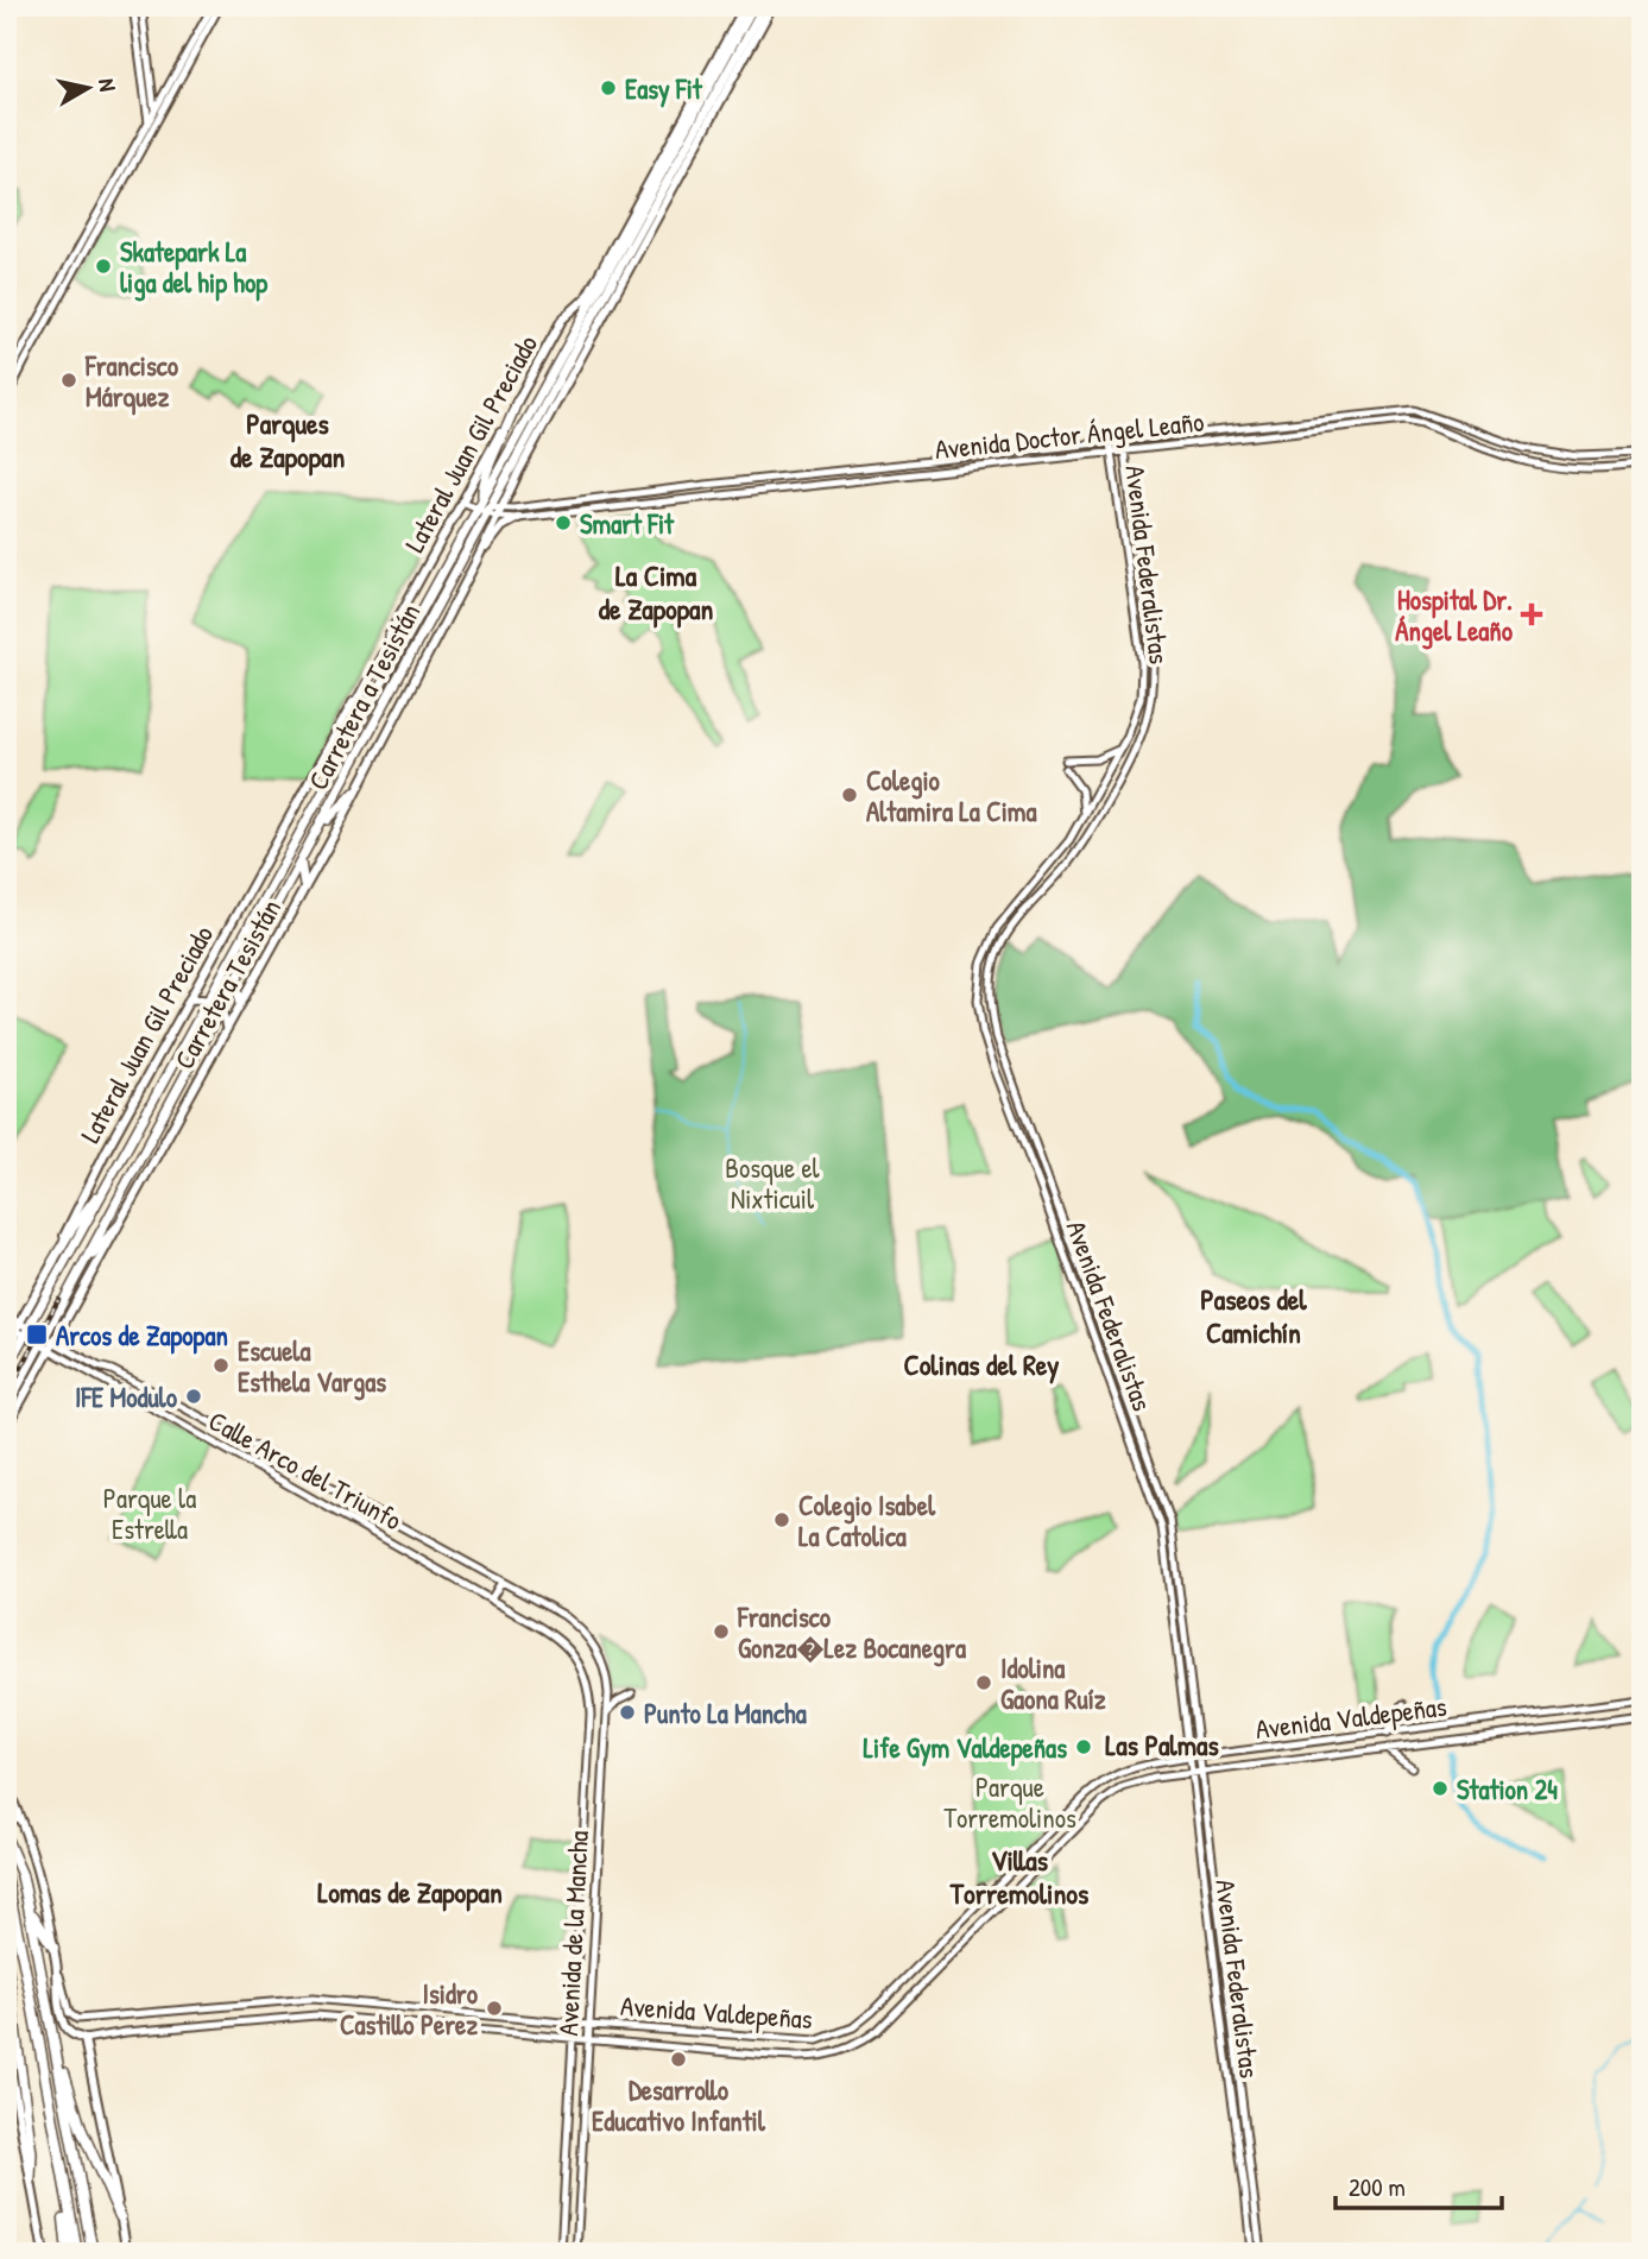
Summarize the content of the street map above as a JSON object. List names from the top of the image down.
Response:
{
  "streets": {
    "main road": ["Lateral Juan Gil Preciado", "Carretera a Tesistán", "Carretera Tesistán"],
    "street": [
      "Avenida Doctor Ángel Leaño",
      "Avenida Federalistas",
      "Calle Arco del Triunfo",
      "Avenida Valdepeñas",
      "Avenida de la Mancha"
    ]
  },
  "crossings": [
    ["Avenida Doctor Ángel Leaño", "Avenida Federalistas"],
    ["Avenida Doctor Ángel Leaño", "Carretera a Tesistán"],
    ["Lateral Juan Gil Preciado", "Carretera a Tesistán"],
    ["Lateral Juan Gil Preciado", "Calle Arco del Triunfo"],
    ["Avenida Federalistas", "Avenida Valdepeñas"],
    ["Carretera a Tesistán", "Carretera Tesistán"],
    ["Carretera a Tesistán", "Calle Arco del Triunfo"],
    ["Carretera Tesistán", "Calle Arco del Triunfo"],
    ["Calle Arco del Triunfo", "Avenida de la Mancha"],
    ["Avenida Valdepeñas", "Avenida de la Mancha"]
  ],
  "districts": [
    "Parques de Zapopan",
    "La Cima de Zapopan",
    "Paseos del Camichín",
    "Colinas del Rey",
    "Las Palmas",
    "Villas Torremolinos",
    "Lomas de Zapopan"
  ],
  "parks": ["Bosque el Nixticuil", "Parque la Estrella", "Parque Torremolinos"],
  "places": {
    "other": [
      "Easy Fit",
      "Skatepark La liga del hip hop",
      "Francisco Márquez",
      "Smart Fit",
      "Colegio Altamira La Cima",
      "Escuela Esthela Vargas",
      "IFE Modulo",
      "Colegio Isabel La Catolica",
      "Francisco Gonza�Lez Bocanegra",
      "Idolina Gaona Ruíz",
      "Punto La Mancha",
      "Life Gym Valdepeñas",
      "Station 24",
      "Isidro Castillo Perez",
      "Desarrollo Educativo Infantil"
    ],
    "health": ["Hospital Dr. Ángel Leaño"],
    "transit": ["Arcos de Zapopan"]
  },
  "scale_bar": "200 m",
  "north": "right"
}
